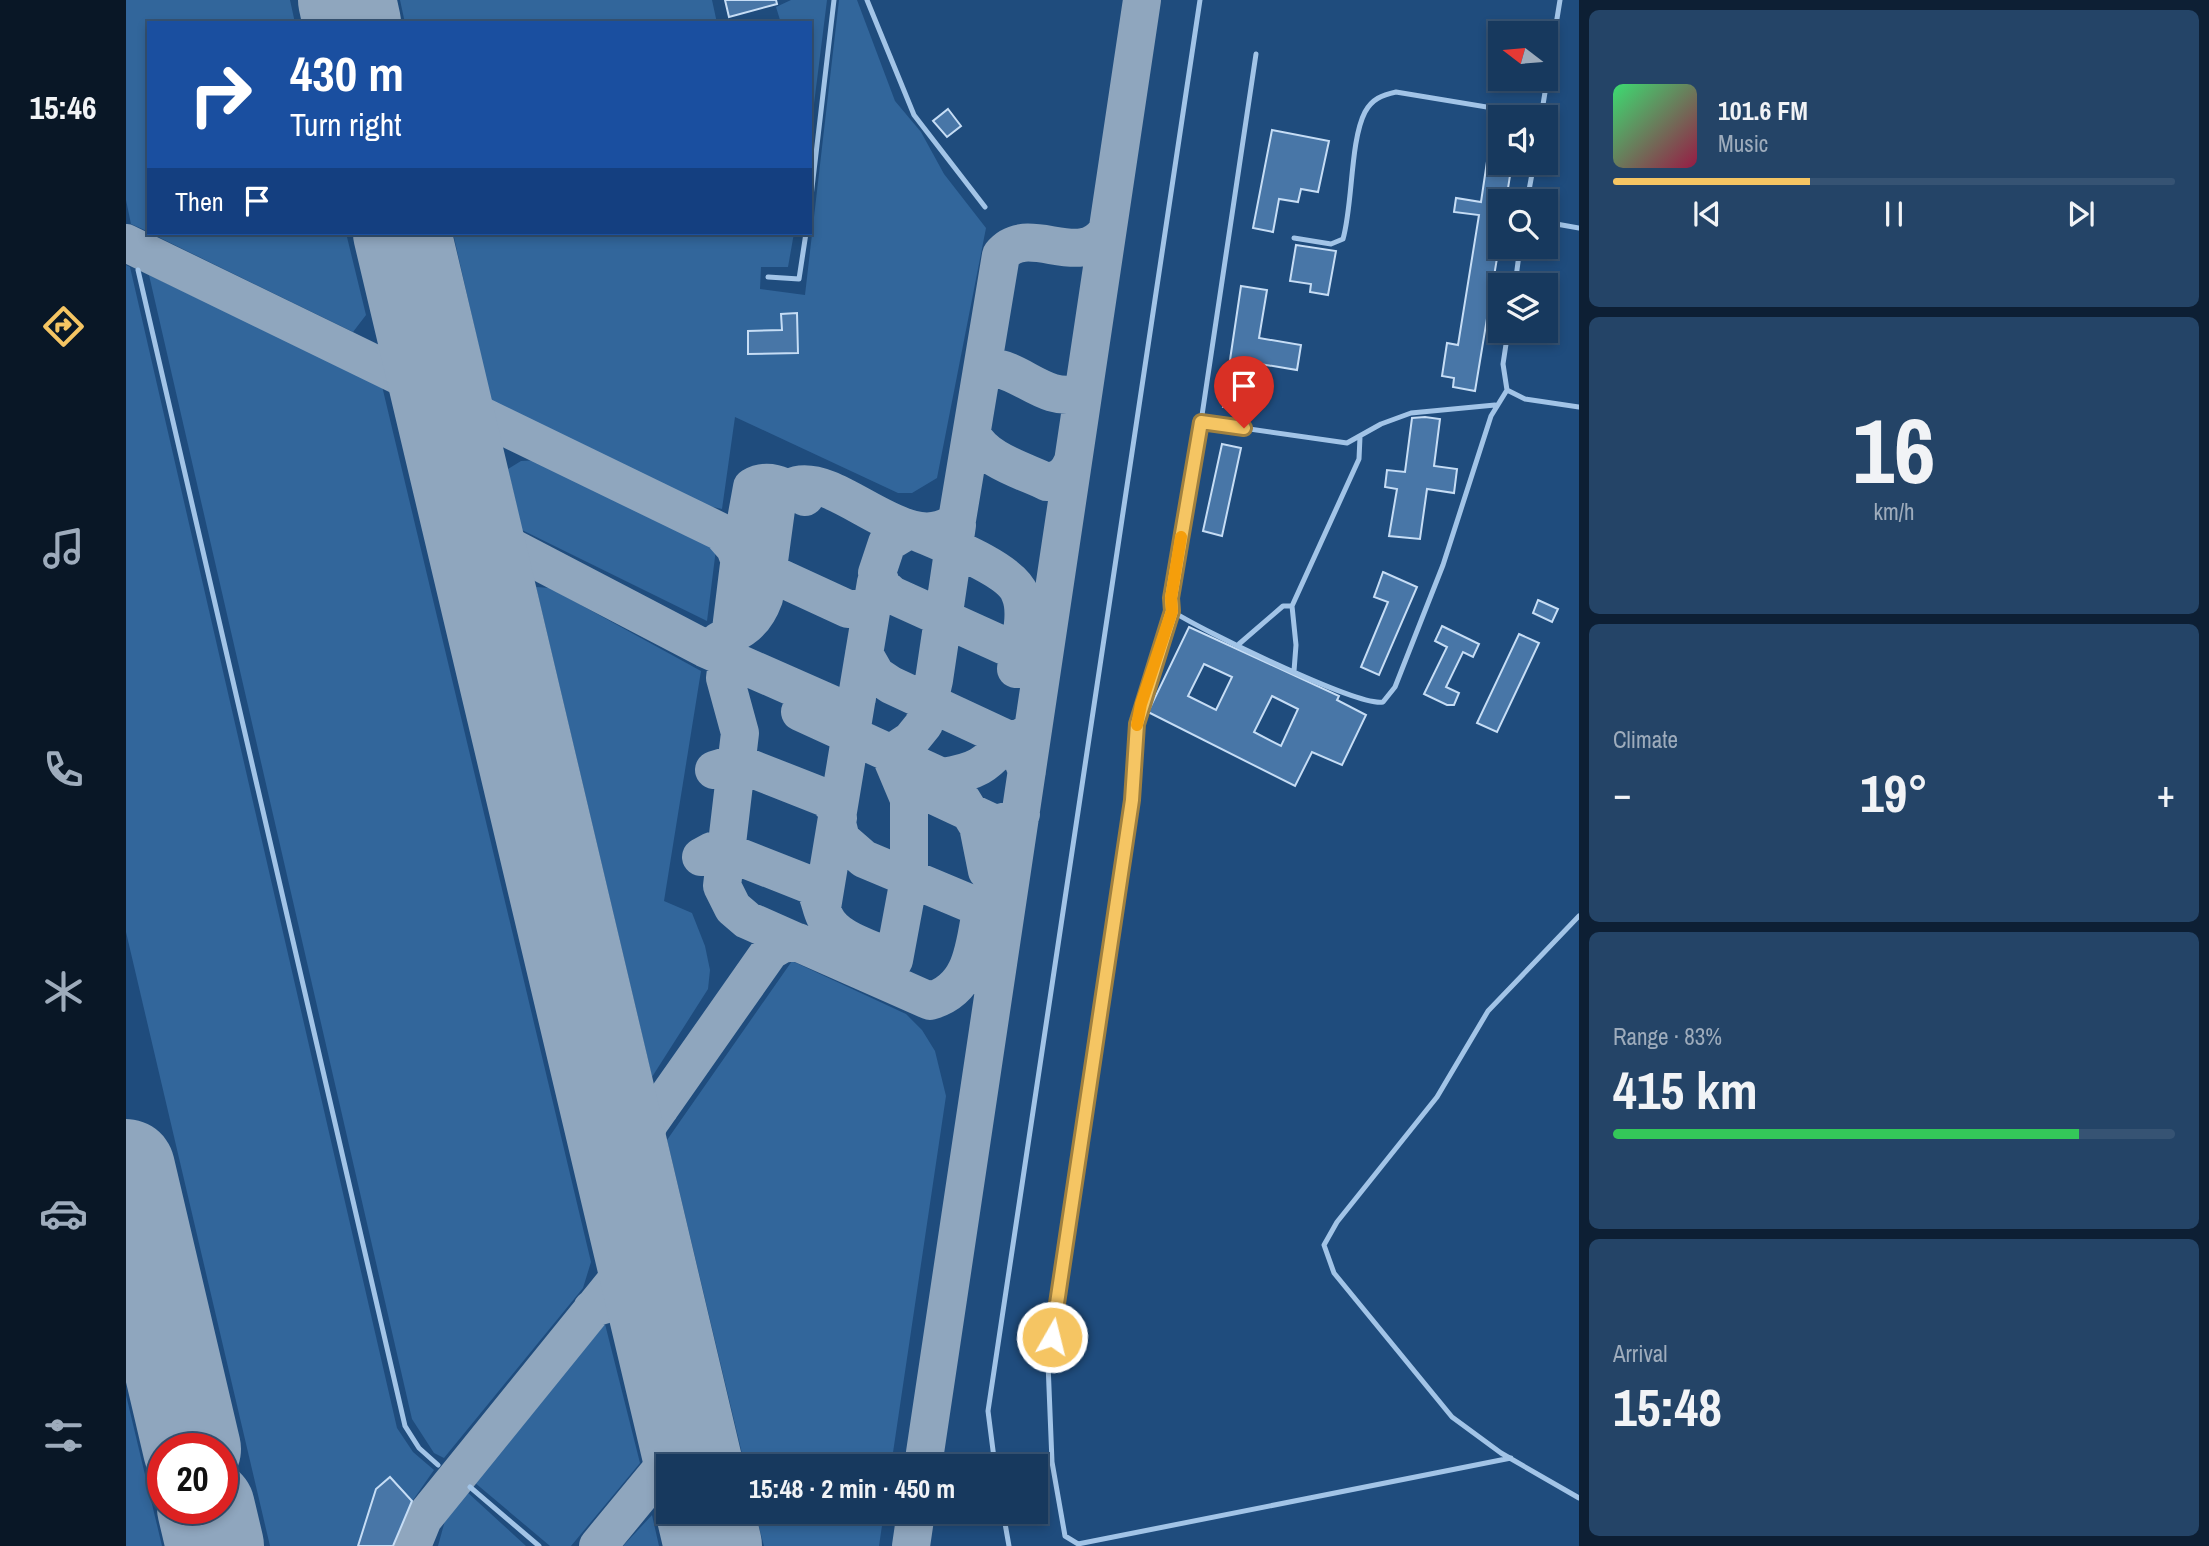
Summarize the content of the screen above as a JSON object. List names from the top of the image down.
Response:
{
  "north": "left",
  "page": {
    "tabs": "15:46",
    "turn": ["430 m", "Turn right"],
    "song": ["101.6 FM", "Music"],
    "then": "Then",
    "tile": [
      ["16", "km/h"],
      "Climate",
      ["Range · 83%", "415 km"],
      ["Arrival", "15:48"]
    ],
    "heat": ["−", "19°", "+"],
    "limit": "20",
    "trip": "15:48 · 2 min · 450 m"
  }
}
